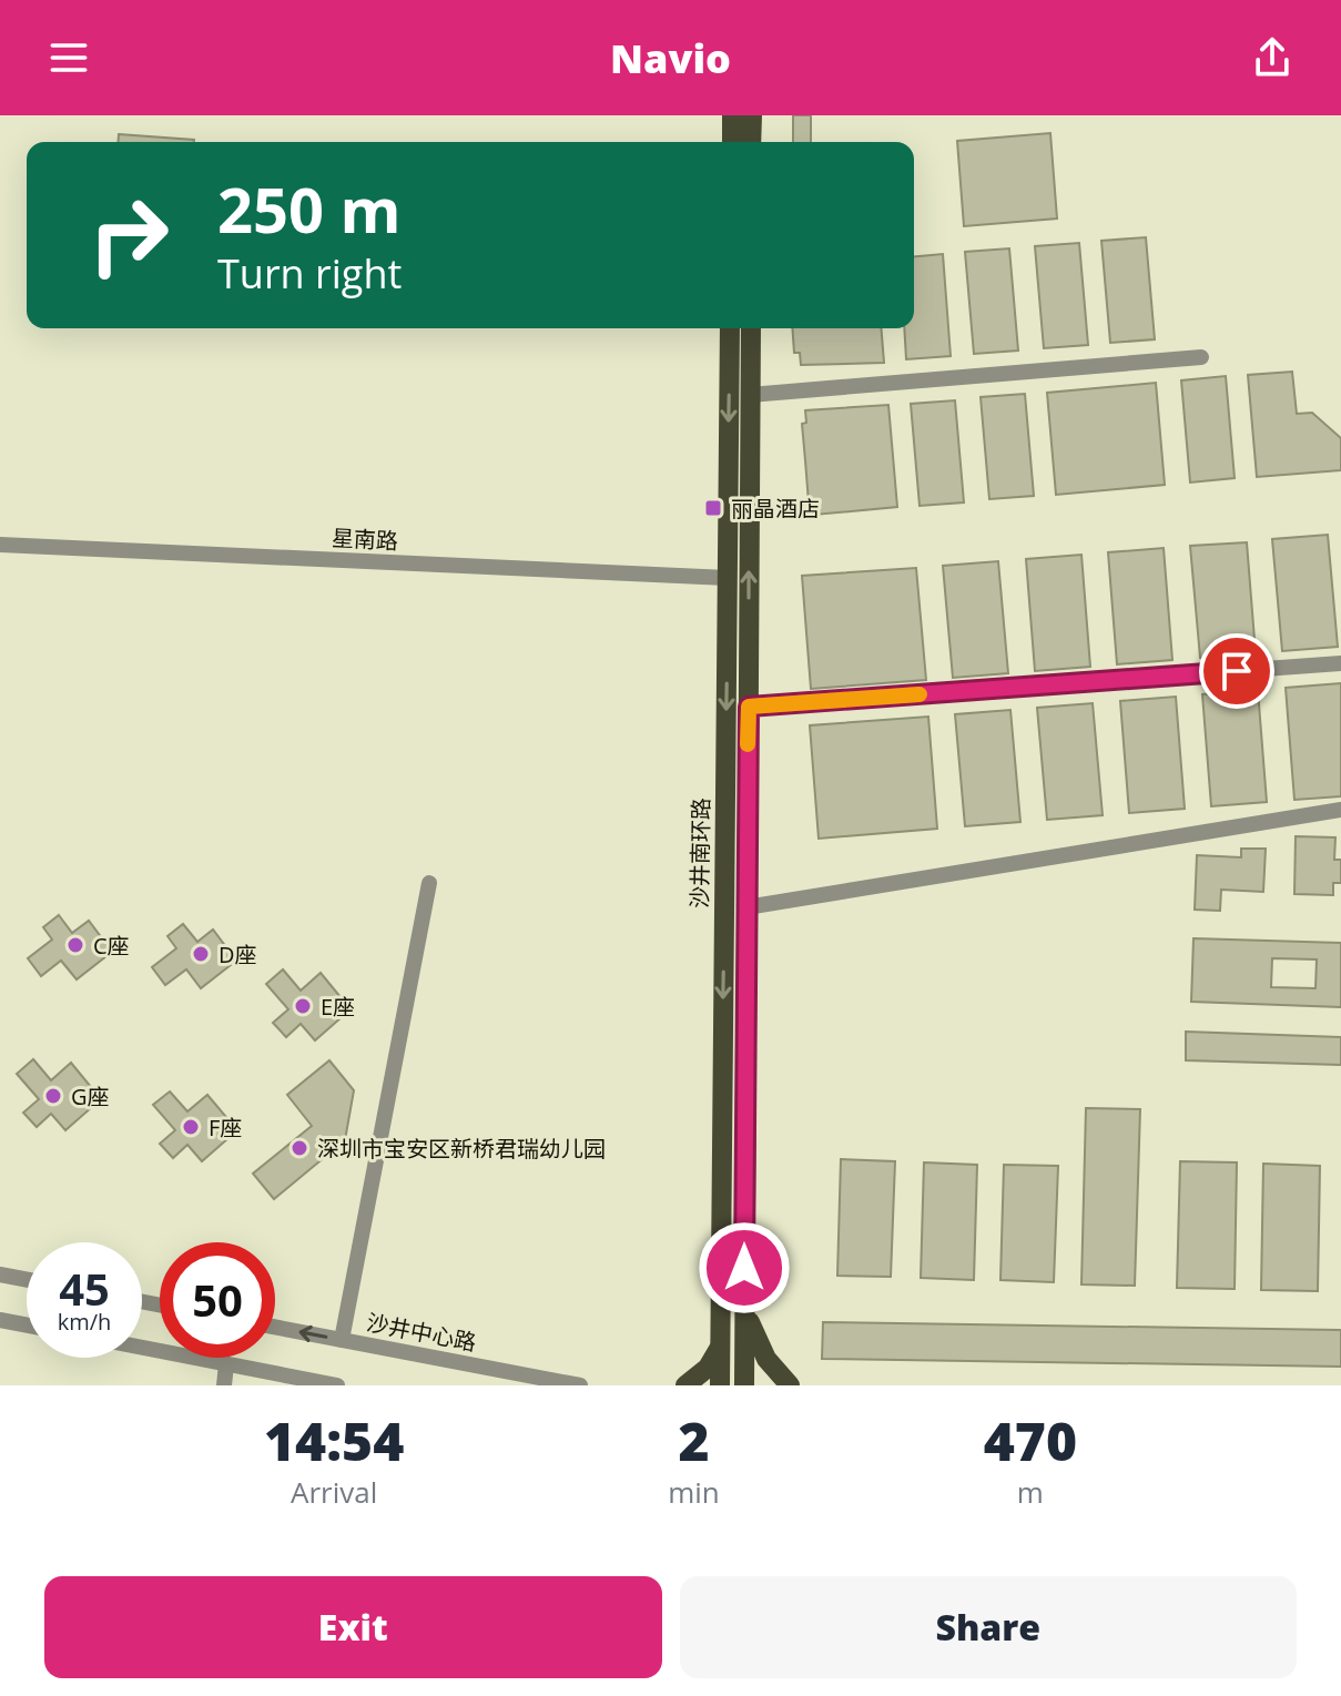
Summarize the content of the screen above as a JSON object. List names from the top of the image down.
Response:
{
  "streets": {
    "main road": ["沙井南环路"],
    "street": ["星南路", "沙井中心路"]
  },
  "crossings": [
    ["星南路", "沙井南环路"]
  ],
  "places": {
    "transit": ["丽晶酒店"],
    "other": [
      "C座",
      "D座",
      "E座",
      "G座",
      "F座",
      "深圳市宝安区新桥君瑞幼儿园"
    ]
  },
  "page": {
    "header": "Navio",
    "turn": ["250 m", "Turn right"],
    "speed": "45 km/h",
    "limit": "50",
    "eta": [
      "14:54",
      "Arrival",
      "2",
      "min",
      "470",
      "m"
    ],
    "buttons": ["Exit", "Share"]
  }
}
